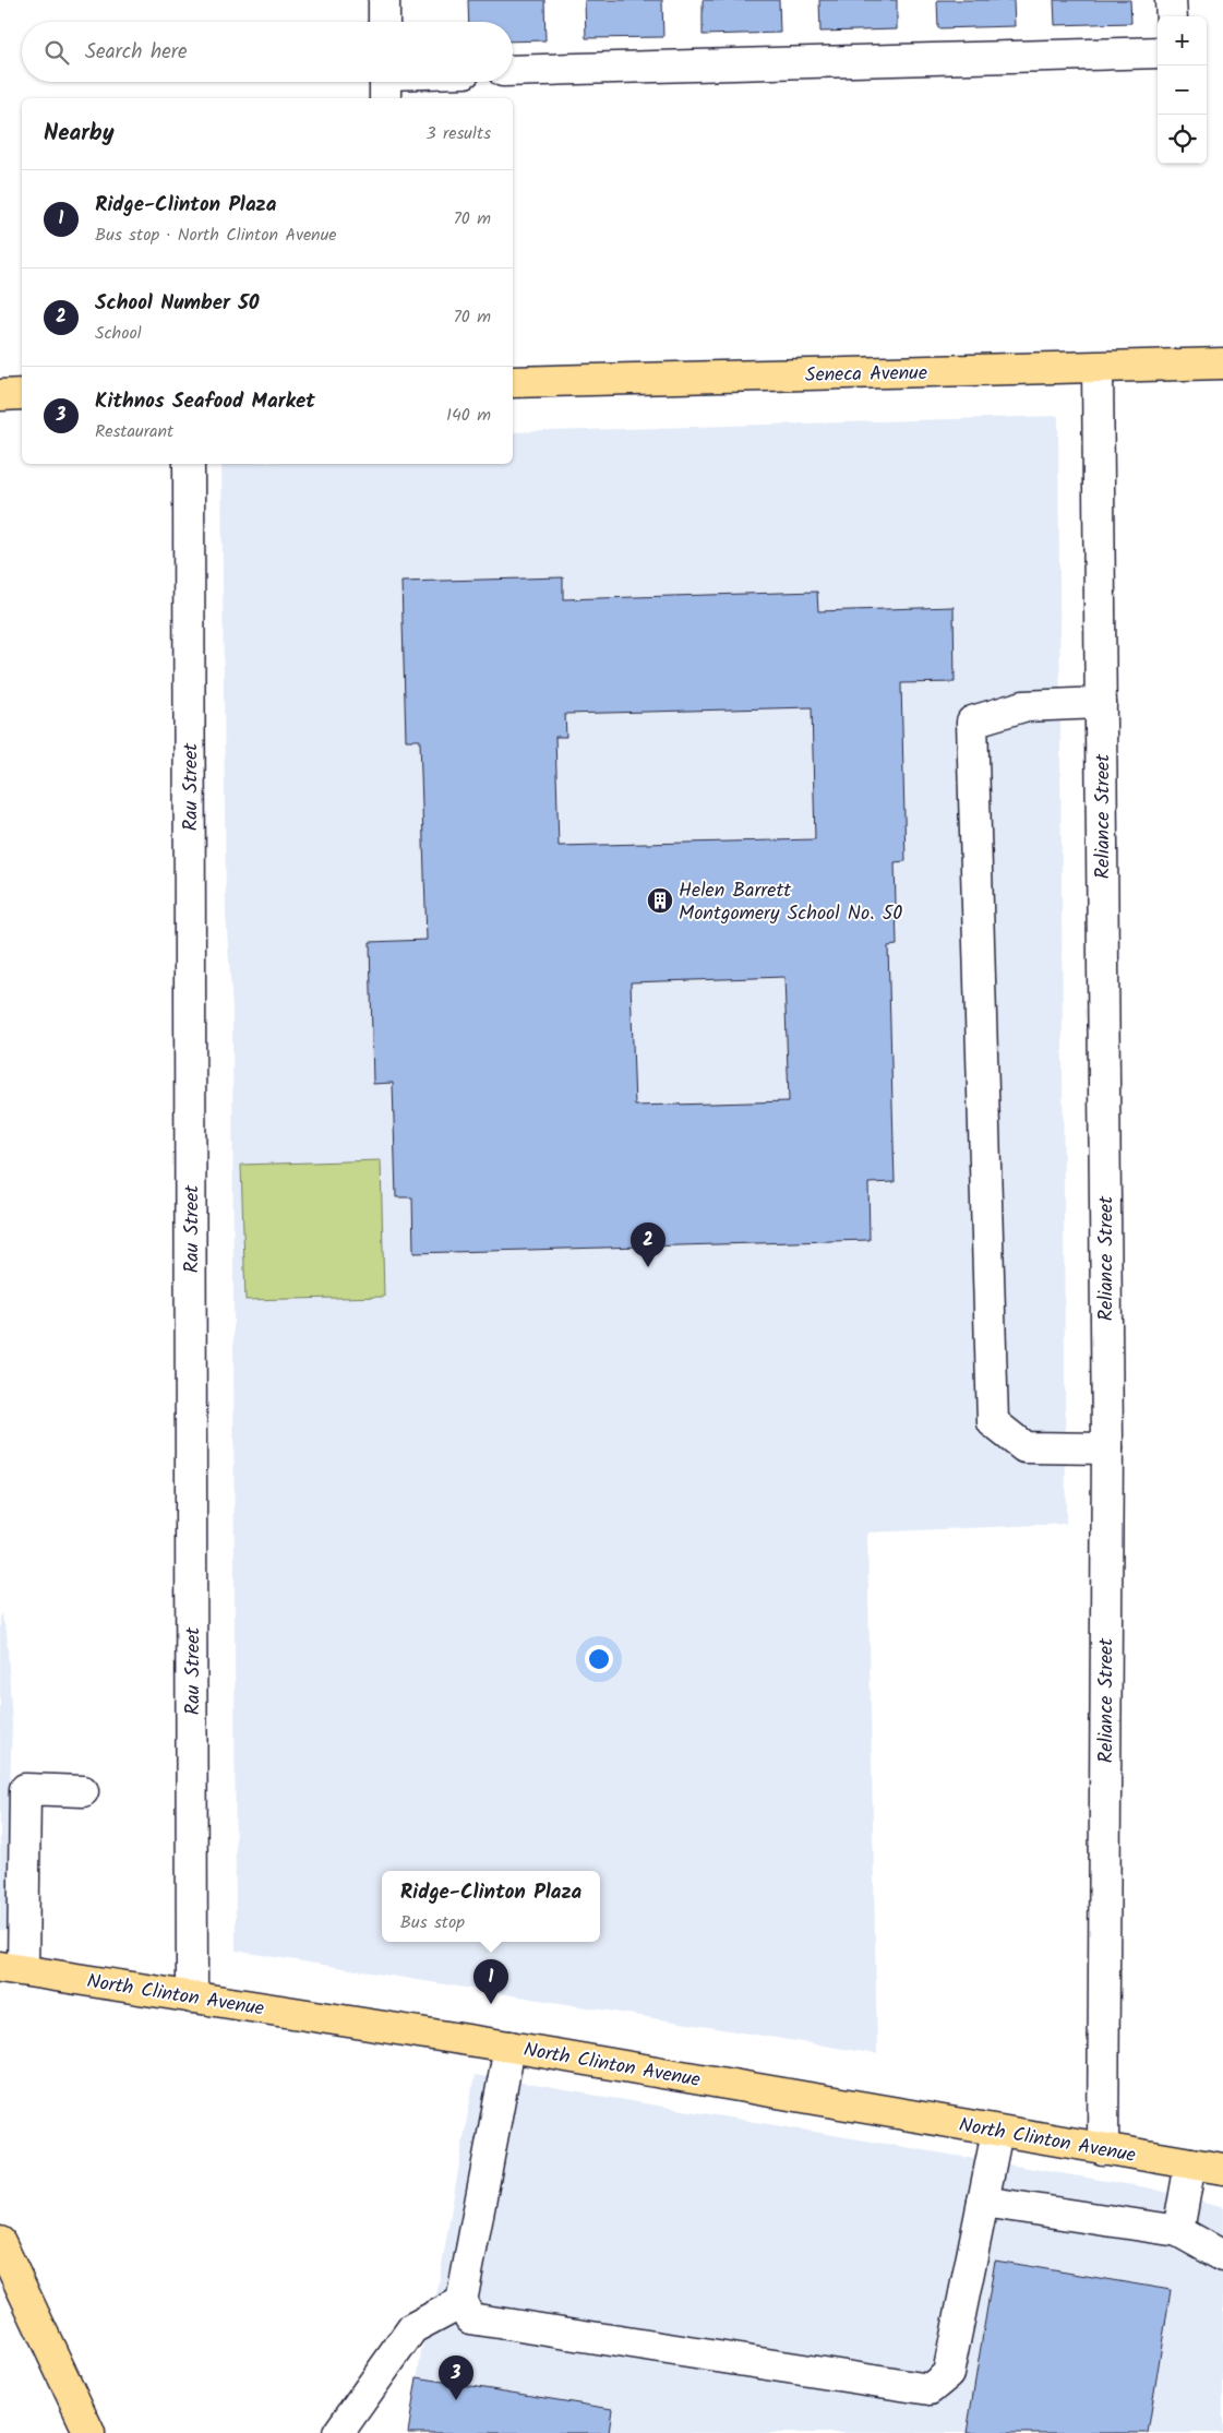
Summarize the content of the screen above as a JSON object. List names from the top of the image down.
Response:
{
  "streets": {
    "main road": ["Seneca Avenue", "North Clinton Avenue"],
    "street": ["Rau Street", "Reliance Street"]
  },
  "crossings": [
    ["Seneca Avenue", "Reliance Street"],
    ["Rau Street", "North Clinton Avenue"],
    ["Reliance Street", "North Clinton Avenue"]
  ],
  "places": {
    "building": ["Helen Barrett Montgomery School No. 50"]
  },
  "page": {
    "map_buttons": ["+", "−"],
    "search": "Search here",
    "heading": ["Nearby", "3 results"],
    "list": [
      {
        "mark": "1",
        "name": "Ridge-Clinton Plaza",
        "note": "Bus stop · North Clinton Avenue",
        "value": "70 m"
      },
      {
        "mark": "2",
        "name": "School Number 50",
        "note": "School",
        "value": "70 m"
      },
      {
        "mark": "3",
        "name": "Kithnos Seafood Market",
        "note": "Restaurant",
        "value": "140 m"
      }
    ],
    "pins": ["2", "1", "3"],
    "popup": ["Ridge-Clinton Plaza", "Bus stop"]
  }
}
